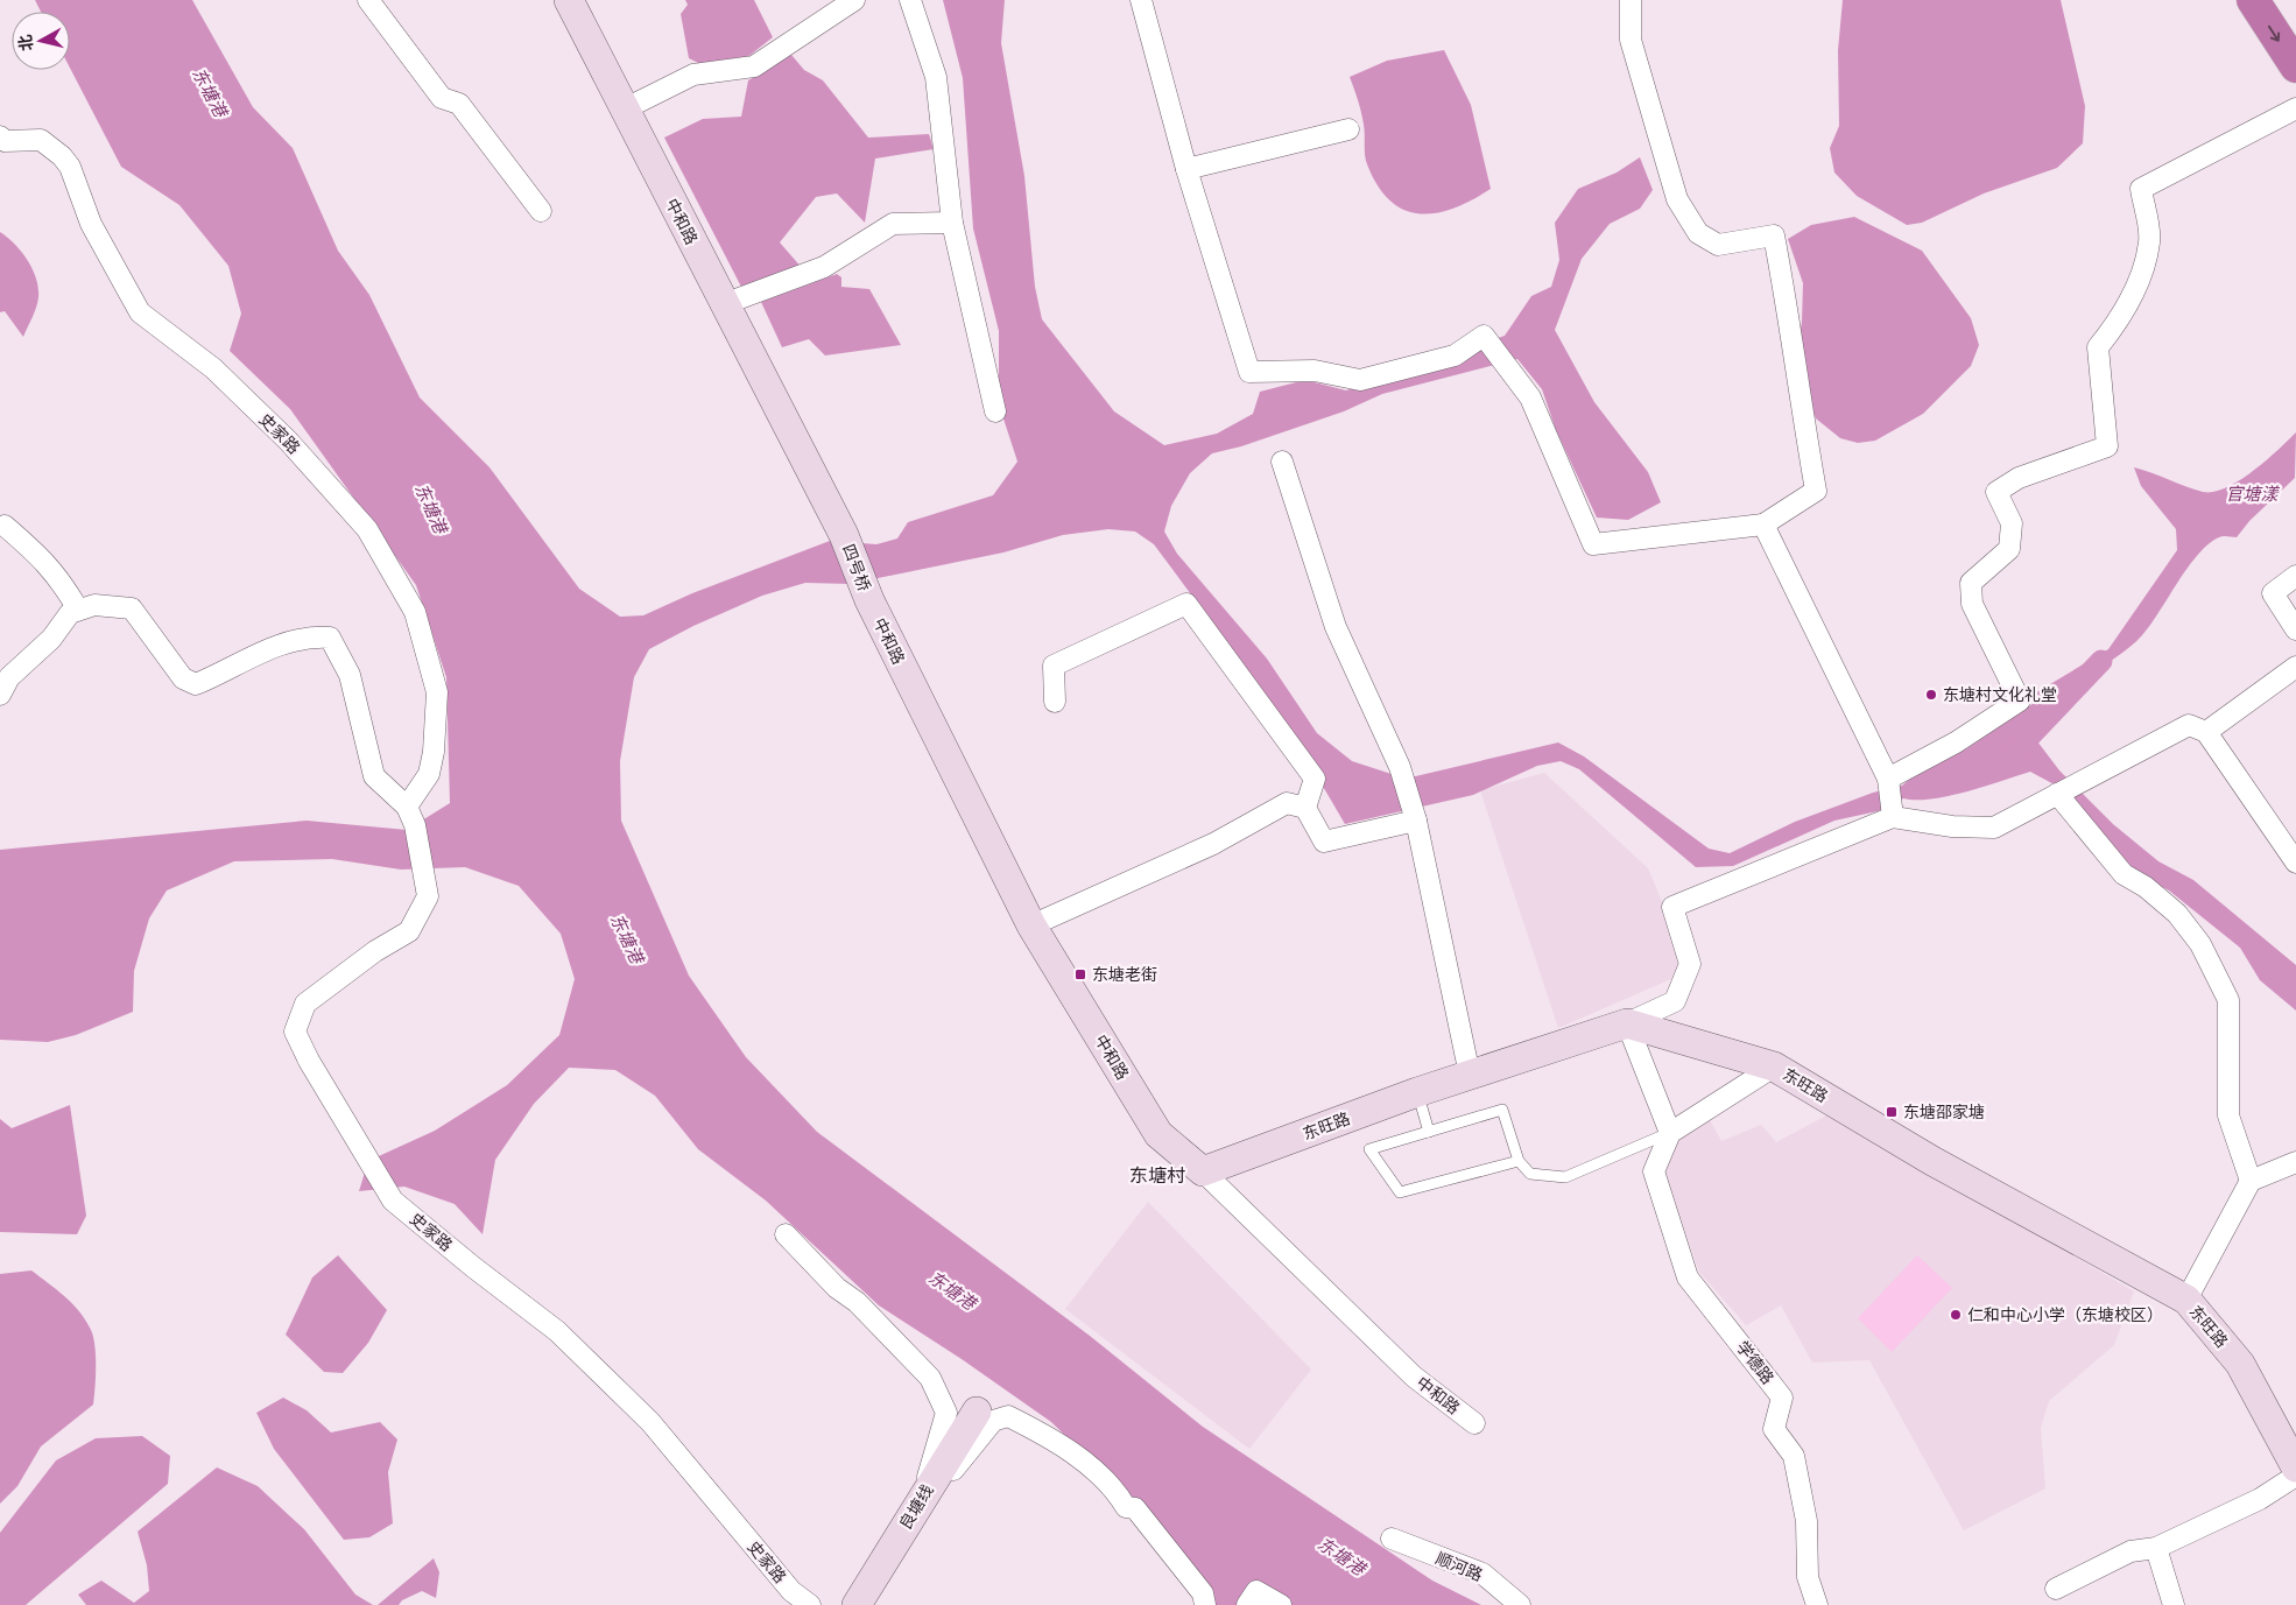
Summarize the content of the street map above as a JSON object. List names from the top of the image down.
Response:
{
  "streets": {
    "street": [
      "中和路",
      "史家路",
      "四号桥",
      "东旺路",
      "学德路",
      "良塘线",
      "顺河路"
    ]
  },
  "crossings": [
    ["中和路", "四号桥"],
    ["中和路", "东旺路"]
  ],
  "districts": ["东塘村"],
  "water": ["东塘港", "官塘漾"],
  "places": {
    "other": ["东塘村文化礼堂", "仁和中心小学（东塘校区）"],
    "transit": ["东塘老街", "东塘邵家塘"]
  },
  "north": "left"
}
